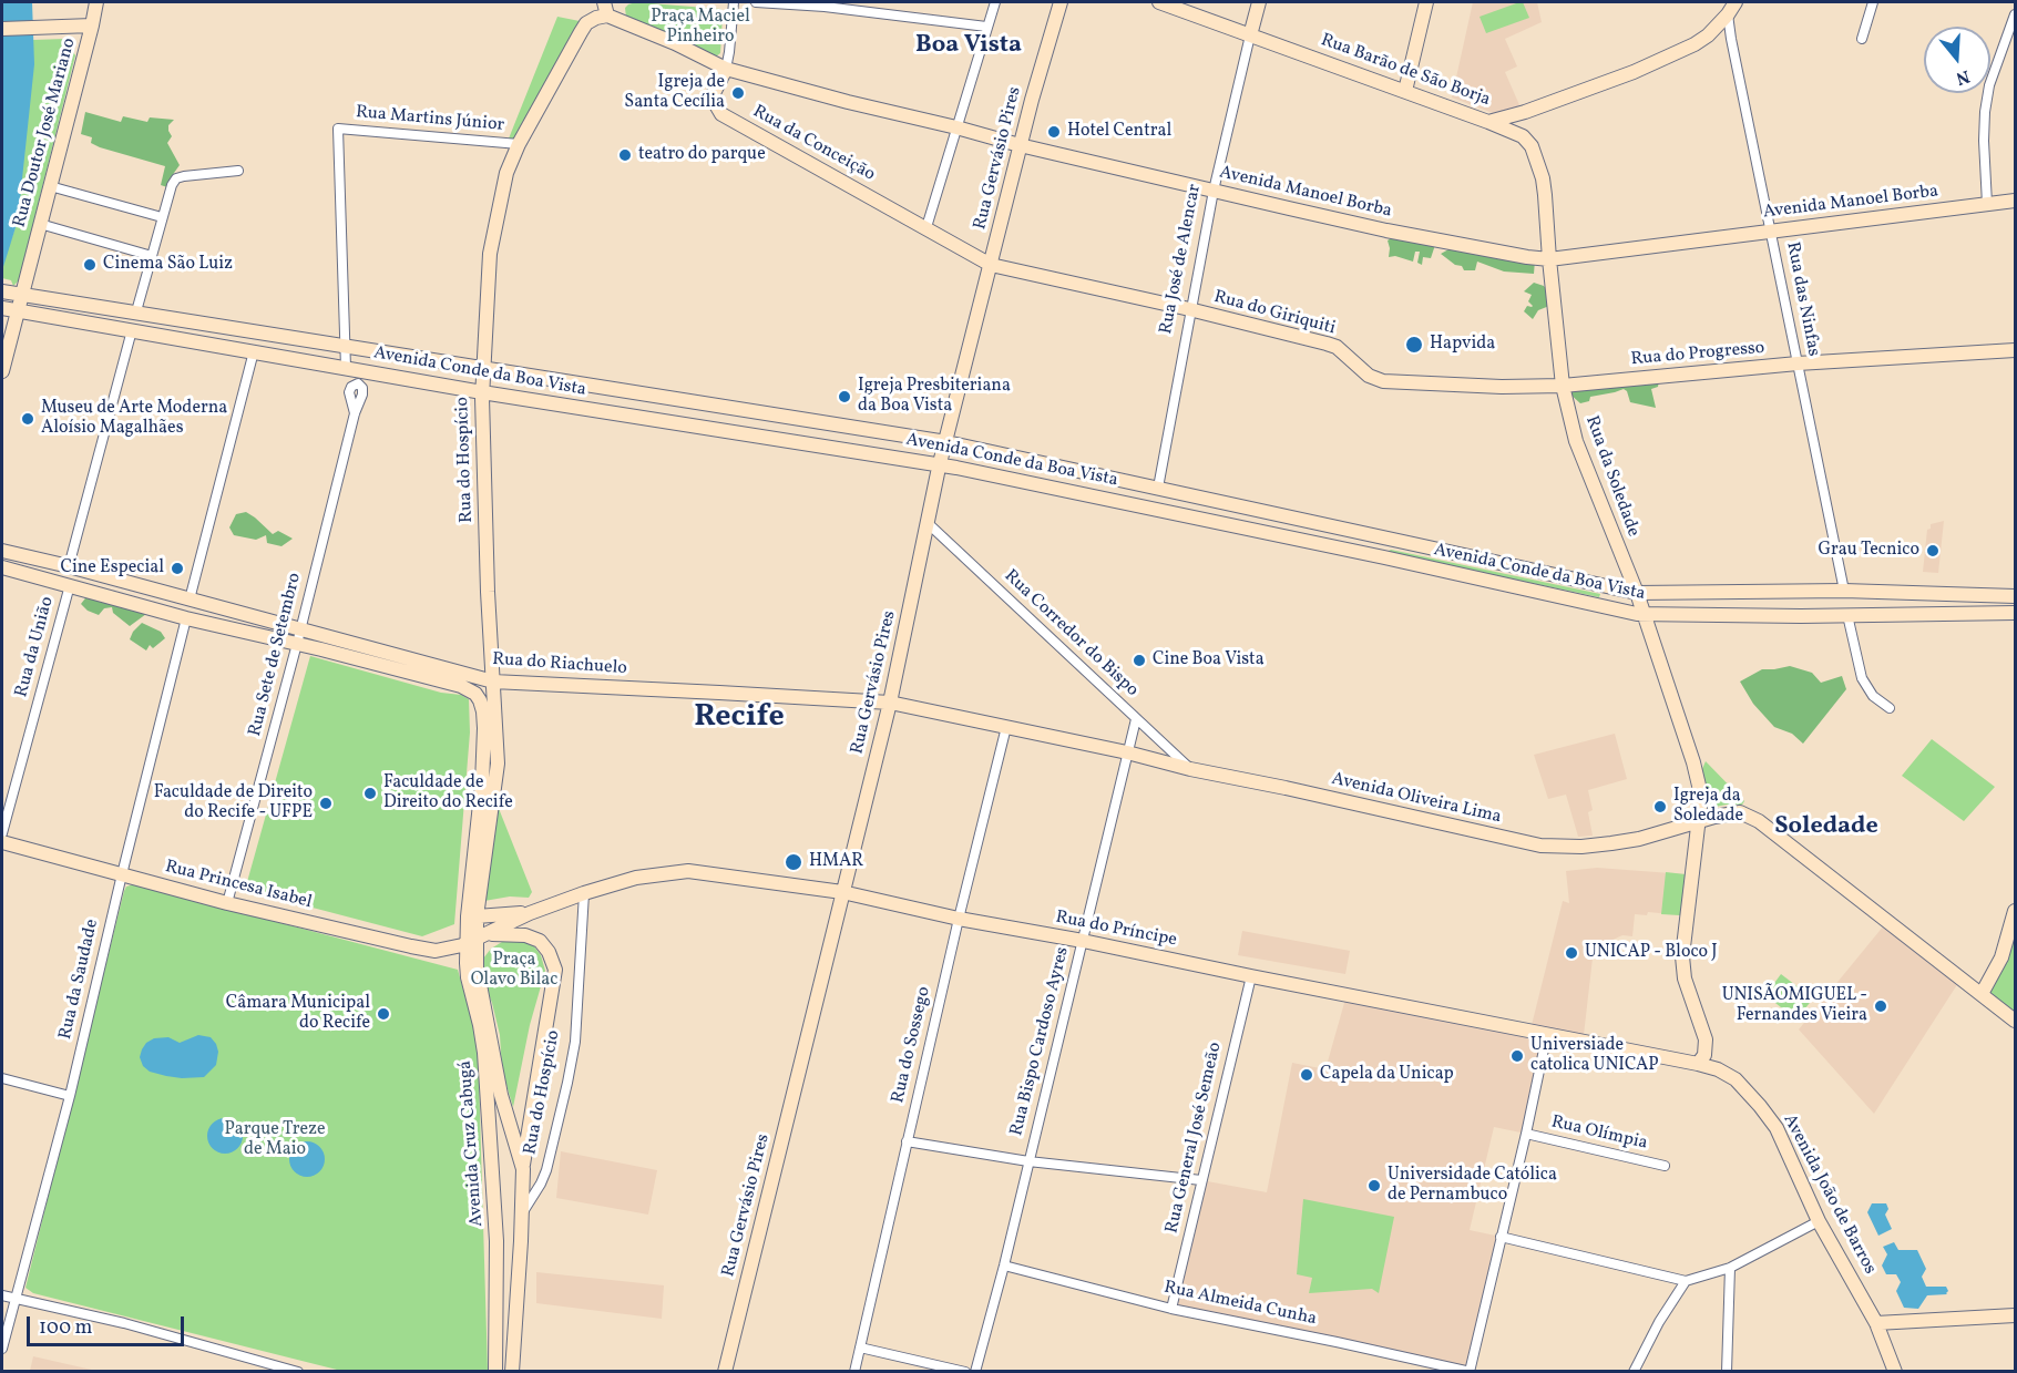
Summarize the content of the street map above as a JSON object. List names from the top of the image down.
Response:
{
  "streets": {
    "main road": [
      "Rua Barão de São Borja",
      "Rua Doutor José Mariano",
      "Rua da Conceição",
      "Rua Gervásio Pires",
      "Avenida Manoel Borba",
      "Rua José de Alencar",
      "Rua do Giriquiti",
      "Rua do Progresso",
      "Avenida Conde da Boa Vista",
      "Rua do Hospício",
      "Rua da Soledade",
      "Rua do Riachuelo",
      "Avenida Oliveira Lima",
      "Rua Princesa Isabel",
      "Rua do Príncipe",
      "Avenida Cruz Cabugá",
      "Avenida João de Barros"
    ],
    "street": [
      "Rua Martins Júnior",
      "Rua das Ninfas",
      "Rua Corredor do Bispo",
      "Rua da União",
      "Rua Sete de Setembro",
      "Rua da Saudade",
      "Rua Bispo Cardoso Ayres",
      "Rua do Sossego",
      "Rua Olímpia",
      "Rua General José Semeão",
      "Rua Almeida Cunha"
    ]
  },
  "crossings": [
    ["Rua Barão de São Borja", "Rua José de Alencar"],
    ["Rua Barão de São Borja", "Rua das Ninfas"],
    ["Rua Barão de São Borja", "Rua da Soledade"],
    ["Rua Martins Júnior", "Avenida Conde da Boa Vista"],
    ["Rua Martins Júnior", "Rua do Hospício"],
    ["Rua Doutor José Mariano", "Avenida Conde da Boa Vista"],
    ["Rua da Conceição", "Rua Gervásio Pires"],
    ["Rua da Conceição", "Avenida Manoel Borba"],
    ["Rua da Conceição", "Rua do Giriquiti"],
    ["Rua Gervásio Pires", "Avenida Manoel Borba"],
    ["Rua Gervásio Pires", "Rua do Giriquiti"],
    ["Rua Gervásio Pires", "Avenida Conde da Boa Vista"],
    ["Rua Gervásio Pires", "Rua Corredor do Bispo"],
    ["Rua Gervásio Pires", "Rua do Riachuelo"],
    ["Rua Gervásio Pires", "Rua do Príncipe"],
    ["Avenida Manoel Borba", "Rua José de Alencar"],
    ["Avenida Manoel Borba", "Rua das Ninfas"],
    ["Avenida Manoel Borba", "Rua do Hospício"],
    ["Avenida Manoel Borba", "Rua da Soledade"],
    ["Rua José de Alencar", "Rua do Giriquiti"],
    ["Rua José de Alencar", "Avenida Conde da Boa Vista"],
    ["Rua das Ninfas", "Rua do Progresso"],
    ["Rua das Ninfas", "Avenida Conde da Boa Vista"],
    ["Rua do Giriquiti", "Rua do Progresso"],
    ["Rua do Progresso", "Rua da Soledade"],
    ["Avenida Conde da Boa Vista", "Rua do Hospício"],
    ["Avenida Conde da Boa Vista", "Rua da Soledade"],
    ["Rua do Hospício", "Rua do Riachuelo"],
    ["Rua do Hospício", "Rua do Príncipe"],
    ["Rua do Hospício", "Avenida Cruz Cabugá"],
    ["Rua da Soledade", "Avenida Oliveira Lima"],
    ["Rua da Soledade", "Rua do Príncipe"],
    ["Rua da Soledade", "Avenida João de Barros"],
    ["Rua Corredor do Bispo", "Avenida Oliveira Lima"],
    ["Rua Corredor do Bispo", "Rua Bispo Cardoso Ayres"],
    ["Rua Sete de Setembro", "Rua do Riachuelo"],
    ["Rua Sete de Setembro", "Rua Princesa Isabel"],
    ["Rua do Riachuelo", "Avenida Oliveira Lima"],
    ["Rua do Riachuelo", "Rua Bispo Cardoso Ayres"],
    ["Rua do Riachuelo", "Rua do Sossego"],
    ["Avenida Oliveira Lima", "Rua Bispo Cardoso Ayres"],
    ["Rua Princesa Isabel", "Rua da Saudade"],
    ["Rua Princesa Isabel", "Avenida Cruz Cabugá"],
    ["Rua do Príncipe", "Rua Bispo Cardoso Ayres"],
    ["Rua do Príncipe", "Rua do Sossego"],
    ["Rua do Príncipe", "Rua General José Semeão"],
    ["Rua do Príncipe", "Avenida João de Barros"],
    ["Rua Bispo Cardoso Ayres", "Rua Almeida Cunha"],
    ["Rua General José Semeão", "Rua Almeida Cunha"]
  ],
  "districts": ["Boa Vista", "Recife", "Soledade"],
  "parks": ["Praça Maciel Pinheiro", "Praça Olavo Bilac", "Parque Treze de Maio"],
  "places": [
    "Igreja de Santa Cecília",
    "Hotel Central",
    "teatro do parque",
    "Cinema São Luiz",
    "Hapvida",
    "Igreja Presbiteriana da Boa Vista",
    "Museu de Arte Moderna Aloísio Magalhães",
    "Grau Tecnico",
    "Cine Especial",
    "Cine Boa Vista",
    "Faculdade de Direito do Recife",
    "Faculdade de Direito do Recife - UFPE",
    "Igreja da Soledade",
    "HMAR",
    "UNICAP - Bloco J",
    "UNISÃOMIGUEL - Fernandes Vieira",
    "Câmara Municipal do Recife",
    "Universiade catolica UNICAP",
    "Capela da Unicap",
    "Universidade Católica de Pernambuco"
  ],
  "scale_bar": "100 m",
  "north": "bottom"
}
